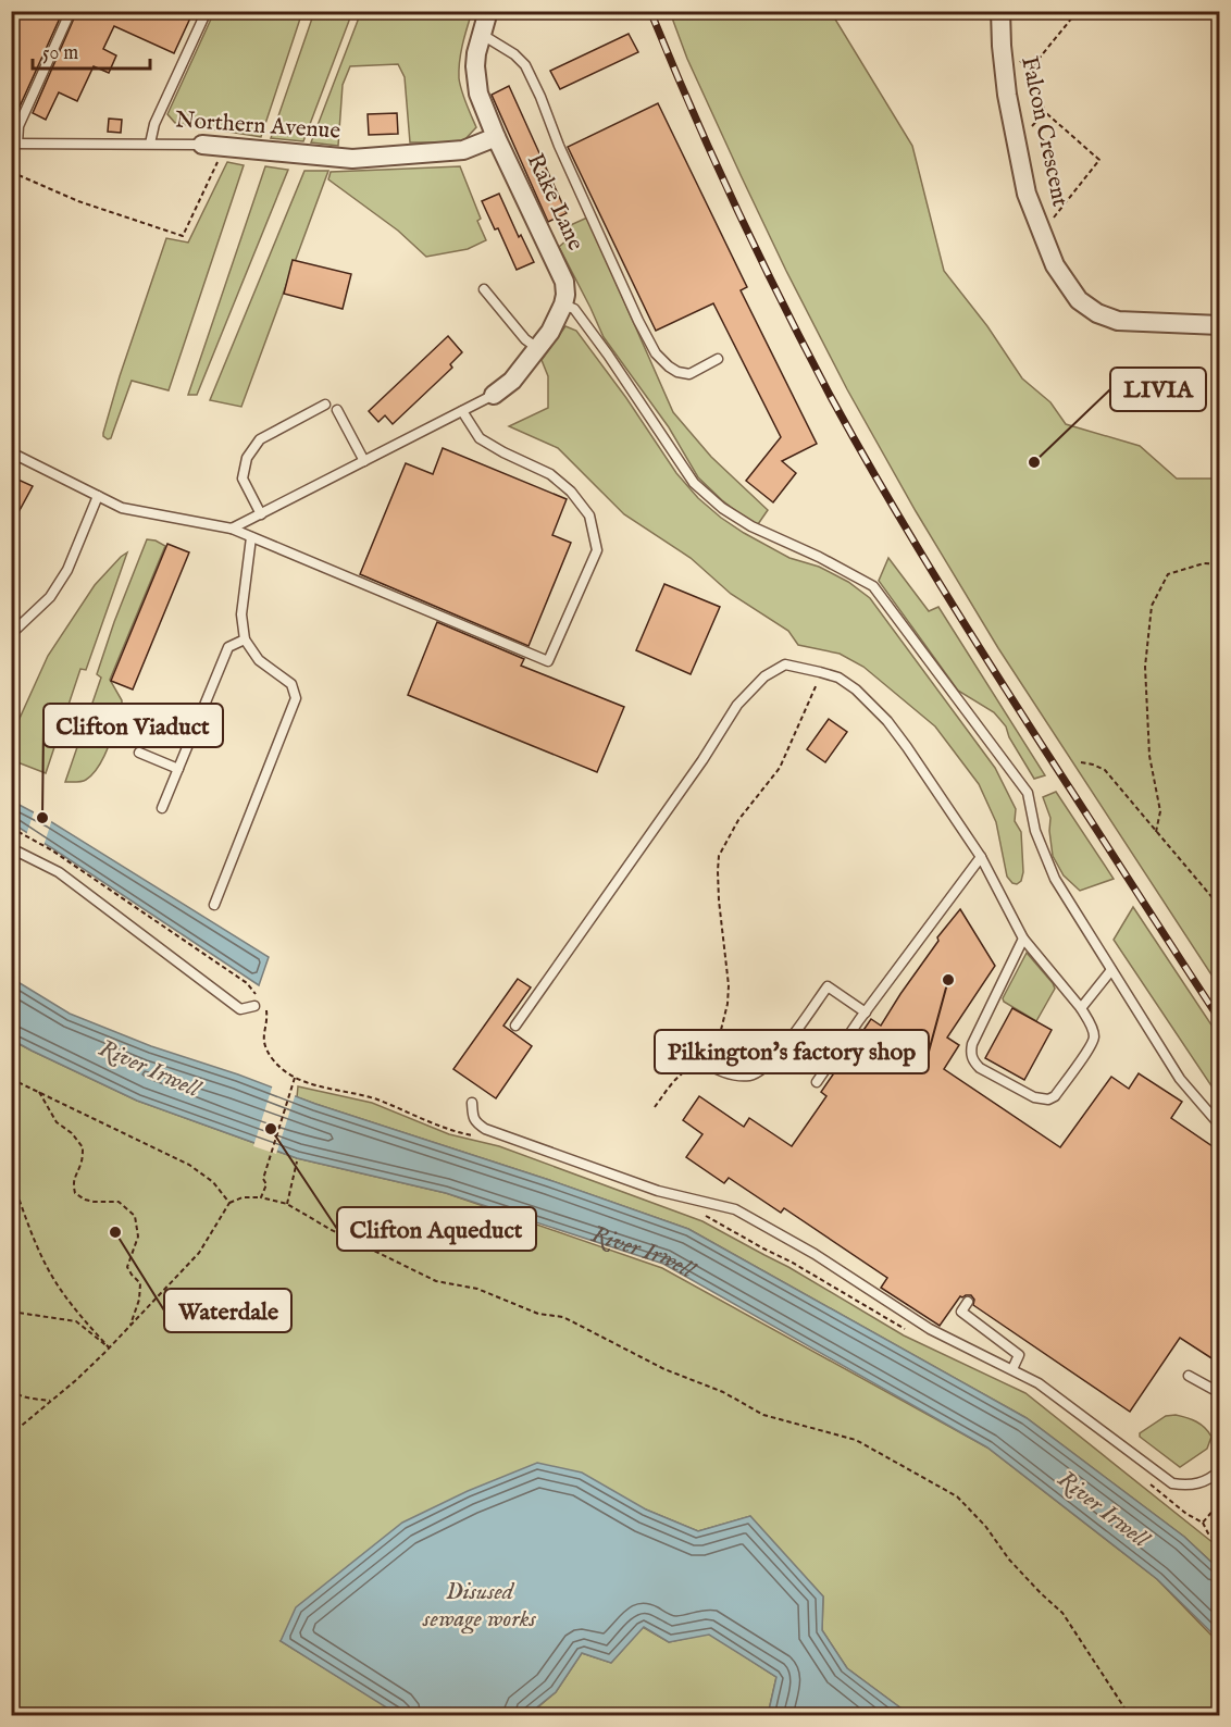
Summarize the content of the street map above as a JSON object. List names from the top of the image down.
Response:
{
  "streets": {
    "street": ["Northern Avenue", "Falcon Crescent", "Rake Lane"]
  },
  "crossings": [
    ["Northern Avenue", "Rake Lane"]
  ],
  "water": ["River Irwell", "Disused sewage works"],
  "places": [
    "LIVIA",
    "Clifton Viaduct",
    "Pilkington's factory shop",
    "Clifton Aqueduct",
    "Waterdale"
  ],
  "scale_bar": "50 m"
}
